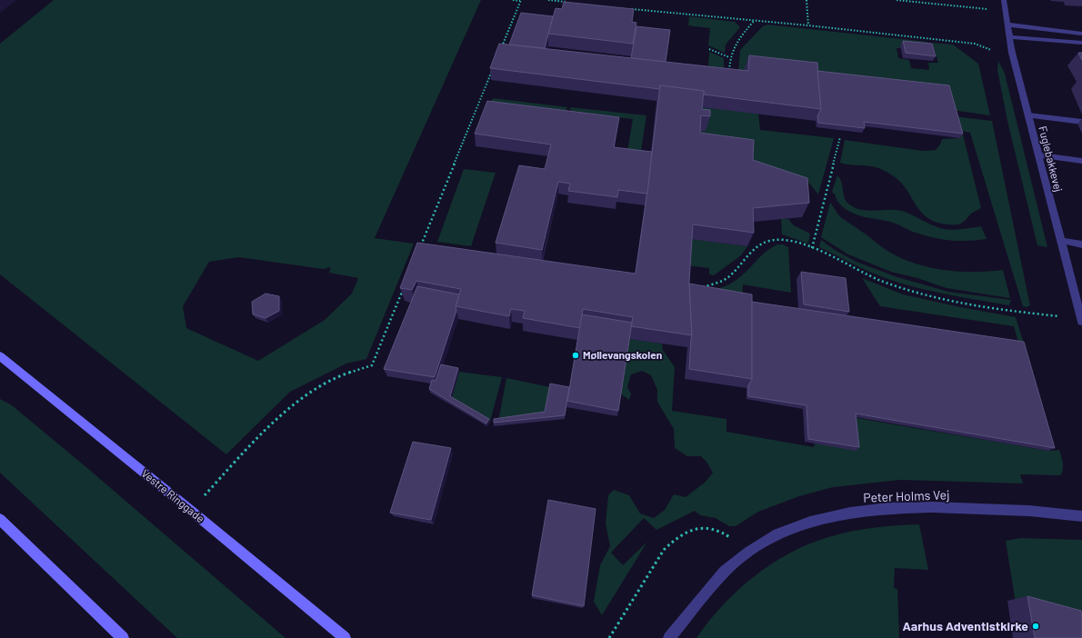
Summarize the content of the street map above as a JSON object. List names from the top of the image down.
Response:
{
  "streets": {
    "main road": ["Vestre Ringgade"],
    "street": ["Fuglebakkevej", "Peter Holms Vej"]
  },
  "places": ["Møllevangskolen", "Aarhus Adventistkirke"]
}
